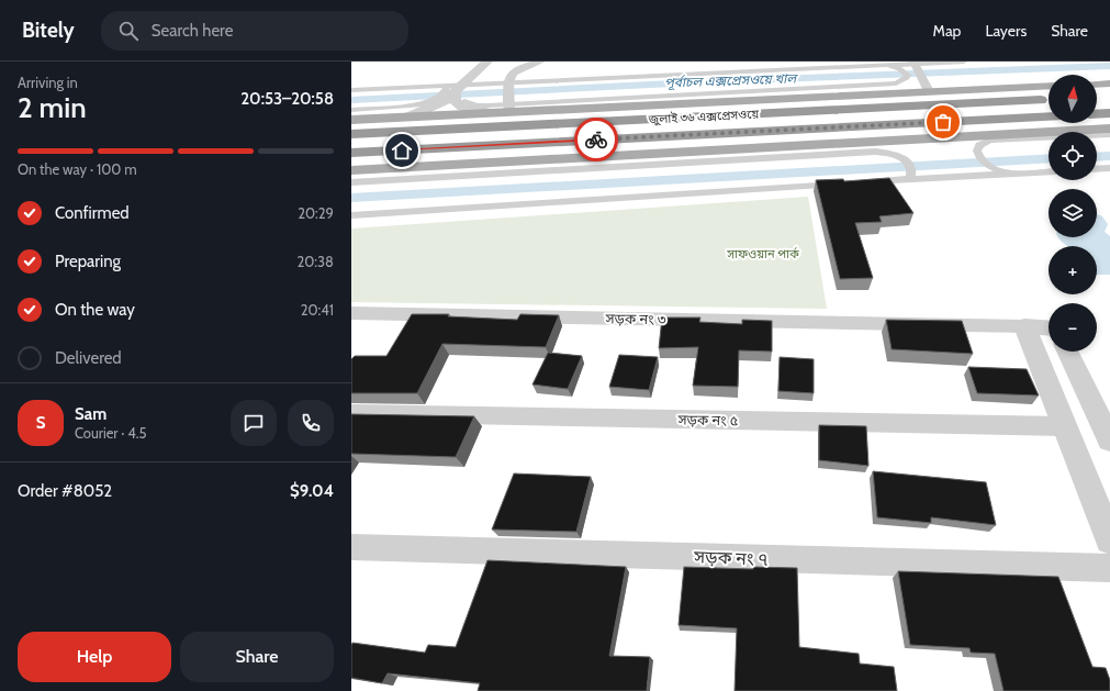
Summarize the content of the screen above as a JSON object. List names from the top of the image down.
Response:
{
  "streets": {
    "highway": ["জুলাই ৩৬ এক্সপ্রেসওয়ে"],
    "street": ["সড়ক নং ৩", "সড়ক নং ৫", "সড়ক নং ৭"]
  },
  "water": ["পূর্বাচল এক্সপ্রেসওয়ে খাল"],
  "parks": ["সাফওয়ান পার্ক"],
  "north": "top",
  "page": {
    "header": "Bitely",
    "search": "Search here",
    "nav": ["Map", "Layers", "Share"],
    "heading": ["2 min", "Arriving in", "20:53–20:58"],
    "panel": [
      "Sam",
      "Courier · 4.5",
      "Order #8052",
      "$9.04"
    ],
    "map_buttons": ["+", "−"],
    "bar": "On the way · 100 m",
    "list": [
      ["Confirmed", "20:29"],
      ["Preparing", "20:38"],
      ["On the way", "20:41"],
      "Delivered"
    ],
    "round": "S",
    "buttons": ["Help", "Share"]
  }
}
